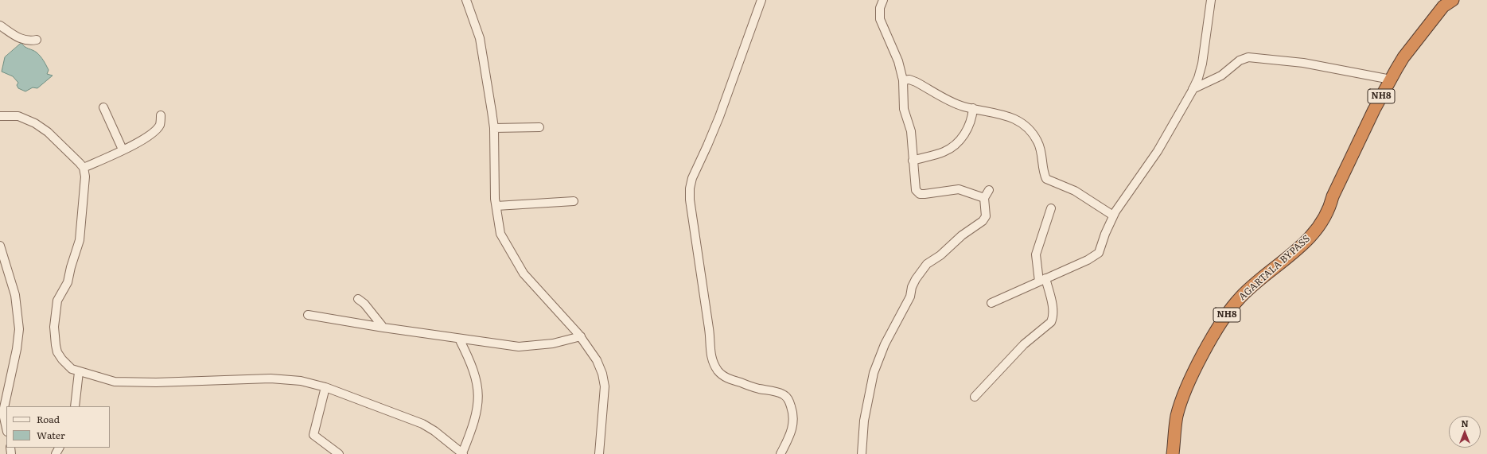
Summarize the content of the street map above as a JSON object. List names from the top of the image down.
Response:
{
  "streets": {
    "highway": ["NH8", "AGARTALA BYPASS"]
  },
  "legend": ["Road", "Water"],
  "north": "top"
}
